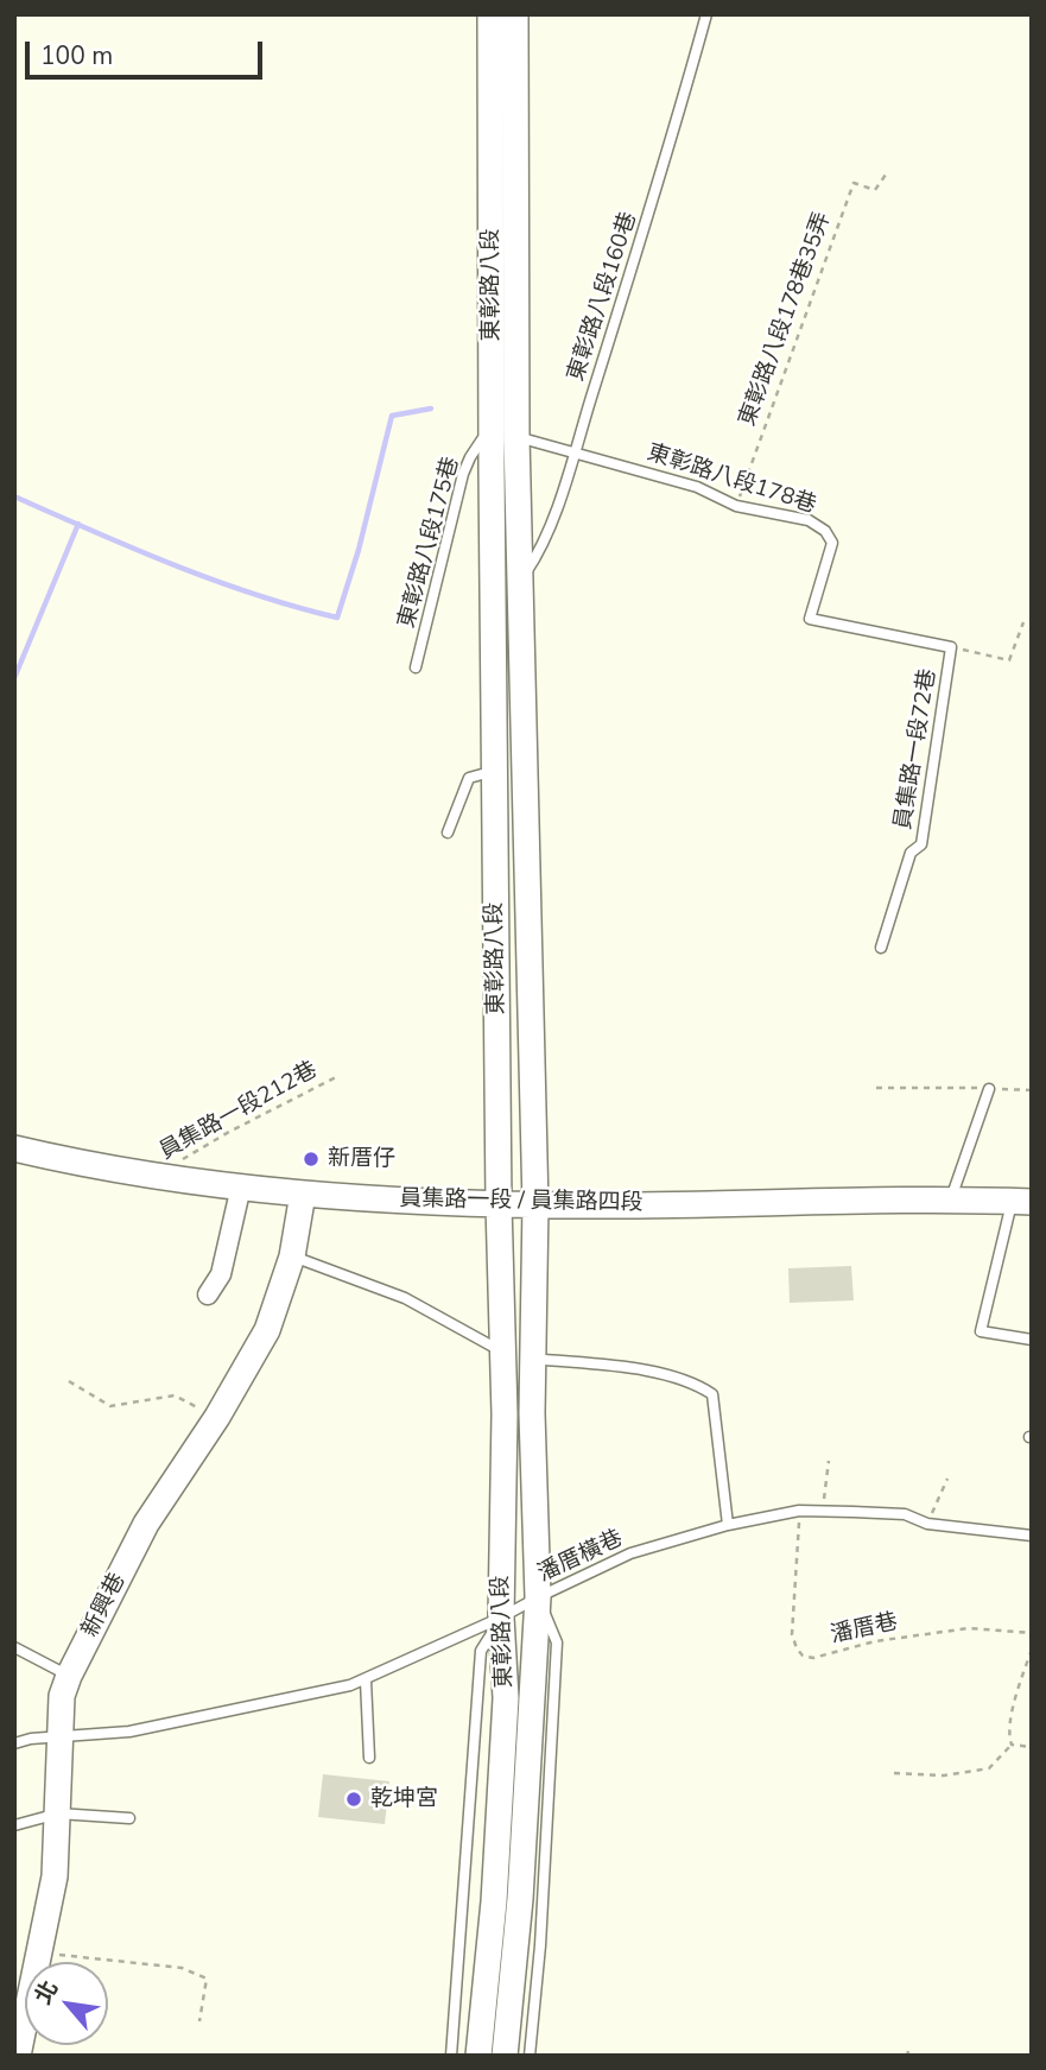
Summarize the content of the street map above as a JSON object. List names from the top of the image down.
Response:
{
  "streets": {
    "street": ["東彰路八段", "員集路一段 / 員集路四段", "新興巷"],
    "lane": [
      "東彰路八段160巷",
      "東彰路八段178巷",
      "東彰路八段175巷",
      "員集路一段72巷",
      "潘厝橫巷"
    ],
    "path": ["東彰路八段178巷35弄", "員集路一段212巷", "潘厝巷"]
  },
  "crossings": [
    ["東彰路八段", "東彰路八段160巷"],
    ["東彰路八段", "東彰路八段178巷"],
    ["東彰路八段", "東彰路八段175巷"],
    ["東彰路八段", "員集路一段 / 員集路四段"],
    ["東彰路八段", "潘厝橫巷"],
    ["東彰路八段160巷", "東彰路八段178巷"],
    ["東彰路八段178巷35弄", "東彰路八段178巷"],
    ["東彰路八段178巷", "東彰路八段175巷"],
    ["東彰路八段178巷", "員集路一段72巷"],
    ["員集路一段 / 員集路四段", "新興巷"],
    ["潘厝橫巷", "新興巷"],
    ["潘厝橫巷", "潘厝巷"]
  ],
  "places": ["新厝仔", "乾坤宮"],
  "scale_bar": "100 m",
  "north": "top left"
}
